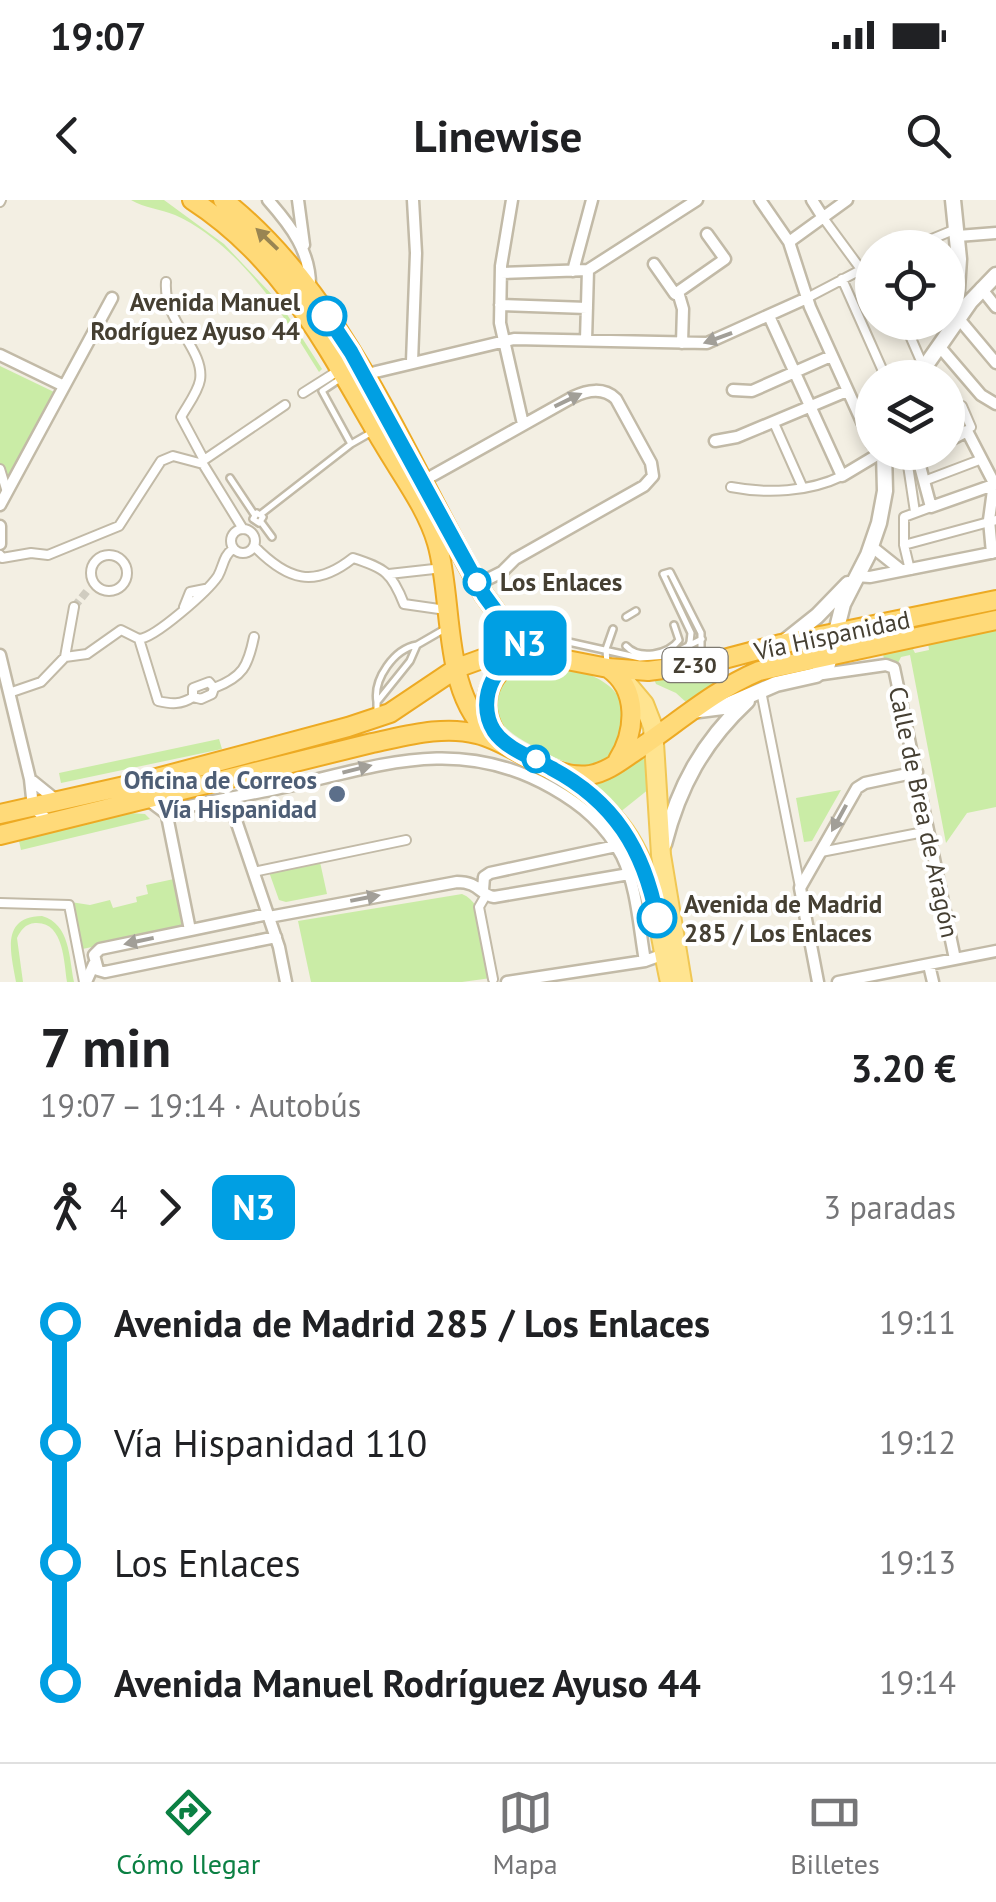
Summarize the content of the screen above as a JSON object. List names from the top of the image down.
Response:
{
  "streets": {
    "highway": ["Vía Hispanidad", "Z-30"],
    "street": ["Calle de Brea de Aragón"]
  },
  "crossings": [
    ["Vía Hispanidad", "Z-30"],
    ["Vía Hispanidad", "Calle de Brea de Aragón"]
  ],
  "places": [
    "Avenida Manuel Rodríguez Ayuso 44",
    "Los Enlaces",
    "Oficina de Correos Vía Hispanidad",
    "Avenida de Madrid 285 / Los Enlaces"
  ],
  "lines": ["bus line N3"],
  "page": {
    "status": "19:07",
    "header": "Linewise",
    "on_map": "N3",
    "heading": ["7 min", "19:07 – 19:14 · Autobús", "3.20 €"],
    "legs": ["4", "N3", "3 paradas"],
    "list": [
      {
        "name": "Avenida de Madrid 285 / Los Enlaces",
        "value": "19:11"
      },
      {
        "name": "Vía Hispanidad 110",
        "value": "19:12"
      },
      {
        "name": "Los Enlaces",
        "value": "19:13"
      },
      {
        "name": "Avenida Manuel Rodríguez Ayuso 44",
        "value": "19:14"
      }
    ],
    "tabs": ["Cómo llegar", "Mapa", "Billetes"]
  }
}
